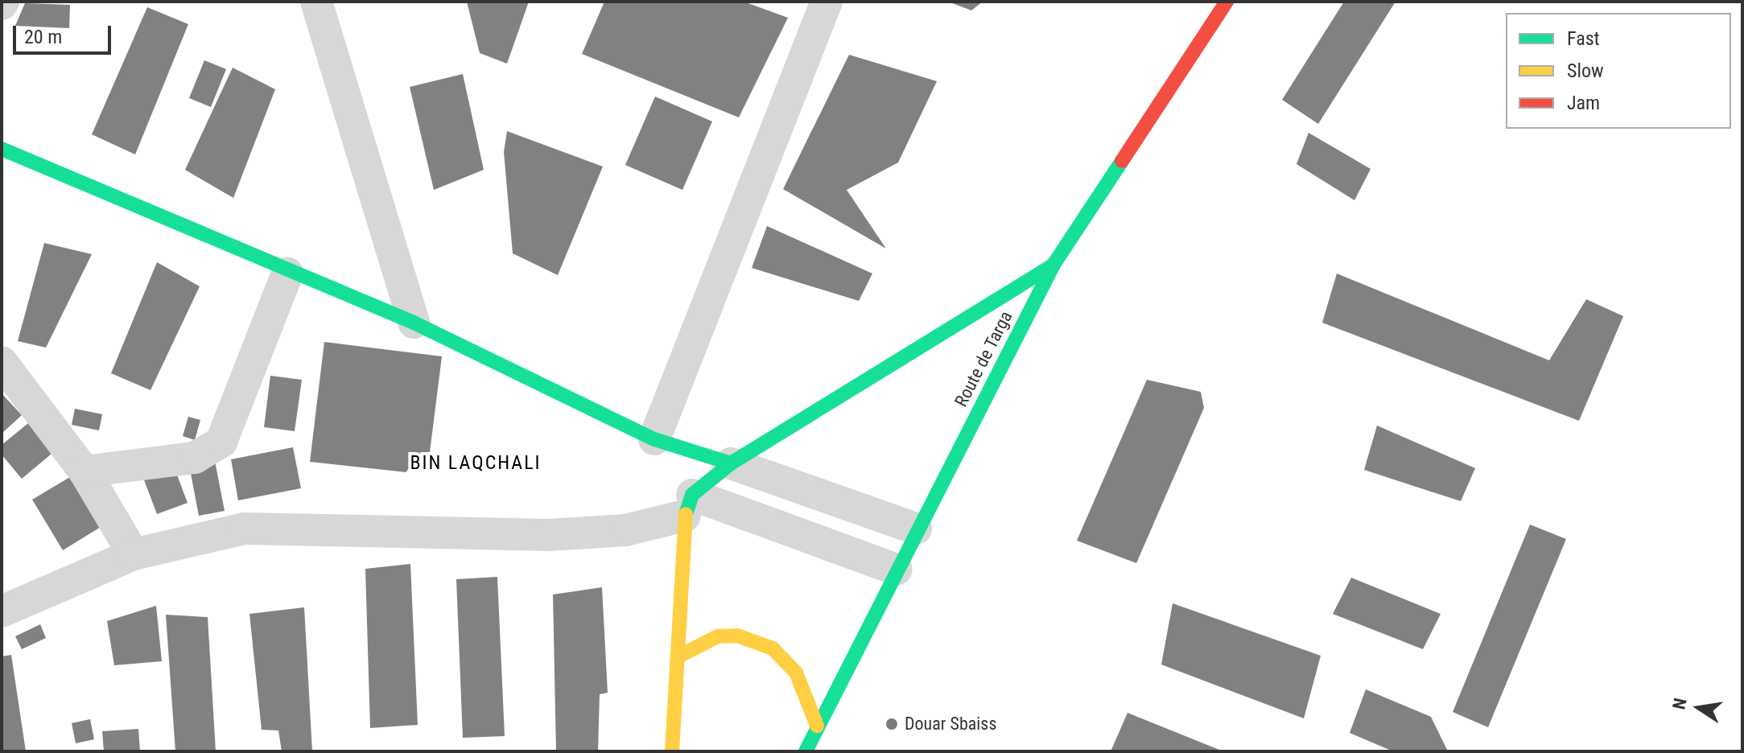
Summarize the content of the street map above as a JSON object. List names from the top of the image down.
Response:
{
  "streets": {
    "main road": ["Route de Targa"]
  },
  "districts": ["BIN LAQCHALI"],
  "places": ["Douar Sbaiss"],
  "legend": ["Fast", "Slow", "Jam"],
  "scale_bar": "20 m",
  "north": "left"
}
